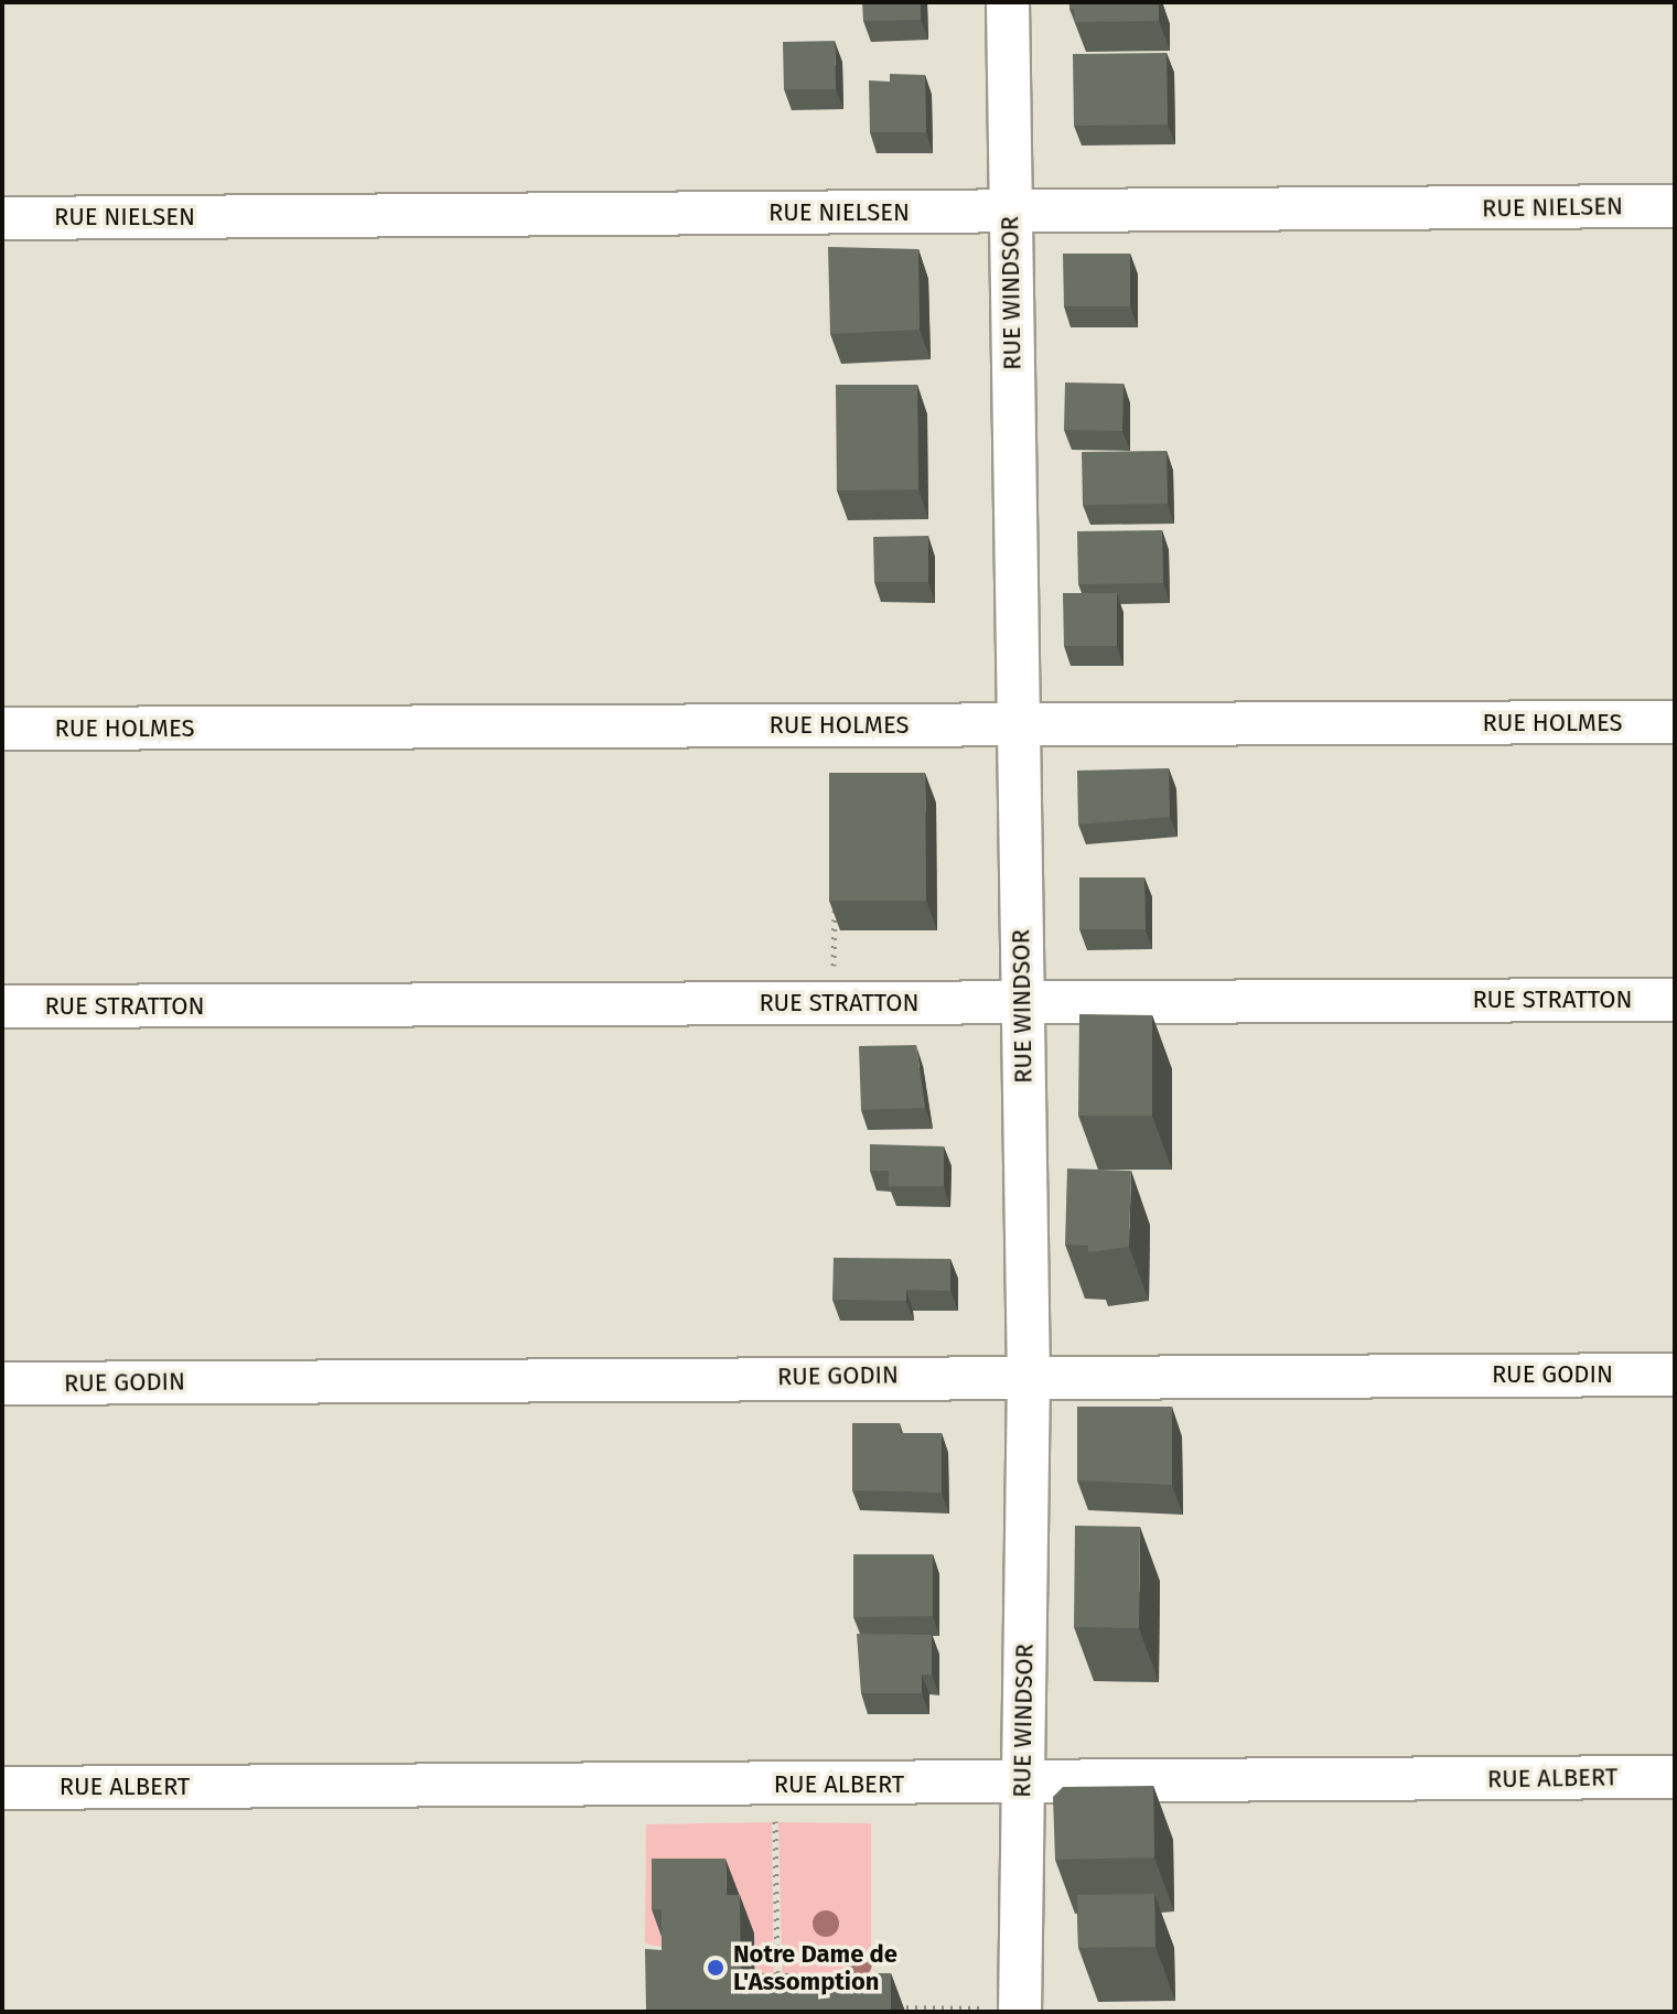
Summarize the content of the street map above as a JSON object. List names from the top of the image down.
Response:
{
  "streets": {
    "street": [
      "RUE NIELSEN",
      "RUE WINDSOR",
      "RUE HOLMES",
      "RUE STRATTON",
      "RUE GODIN",
      "RUE ALBERT"
    ]
  },
  "crossings": [
    ["RUE NIELSEN", "RUE WINDSOR"],
    ["RUE WINDSOR", "RUE HOLMES"],
    ["RUE WINDSOR", "RUE STRATTON"],
    ["RUE WINDSOR", "RUE GODIN"],
    ["RUE WINDSOR", "RUE ALBERT"]
  ],
  "places": ["Notre Dame de L'Assomption"]
}
